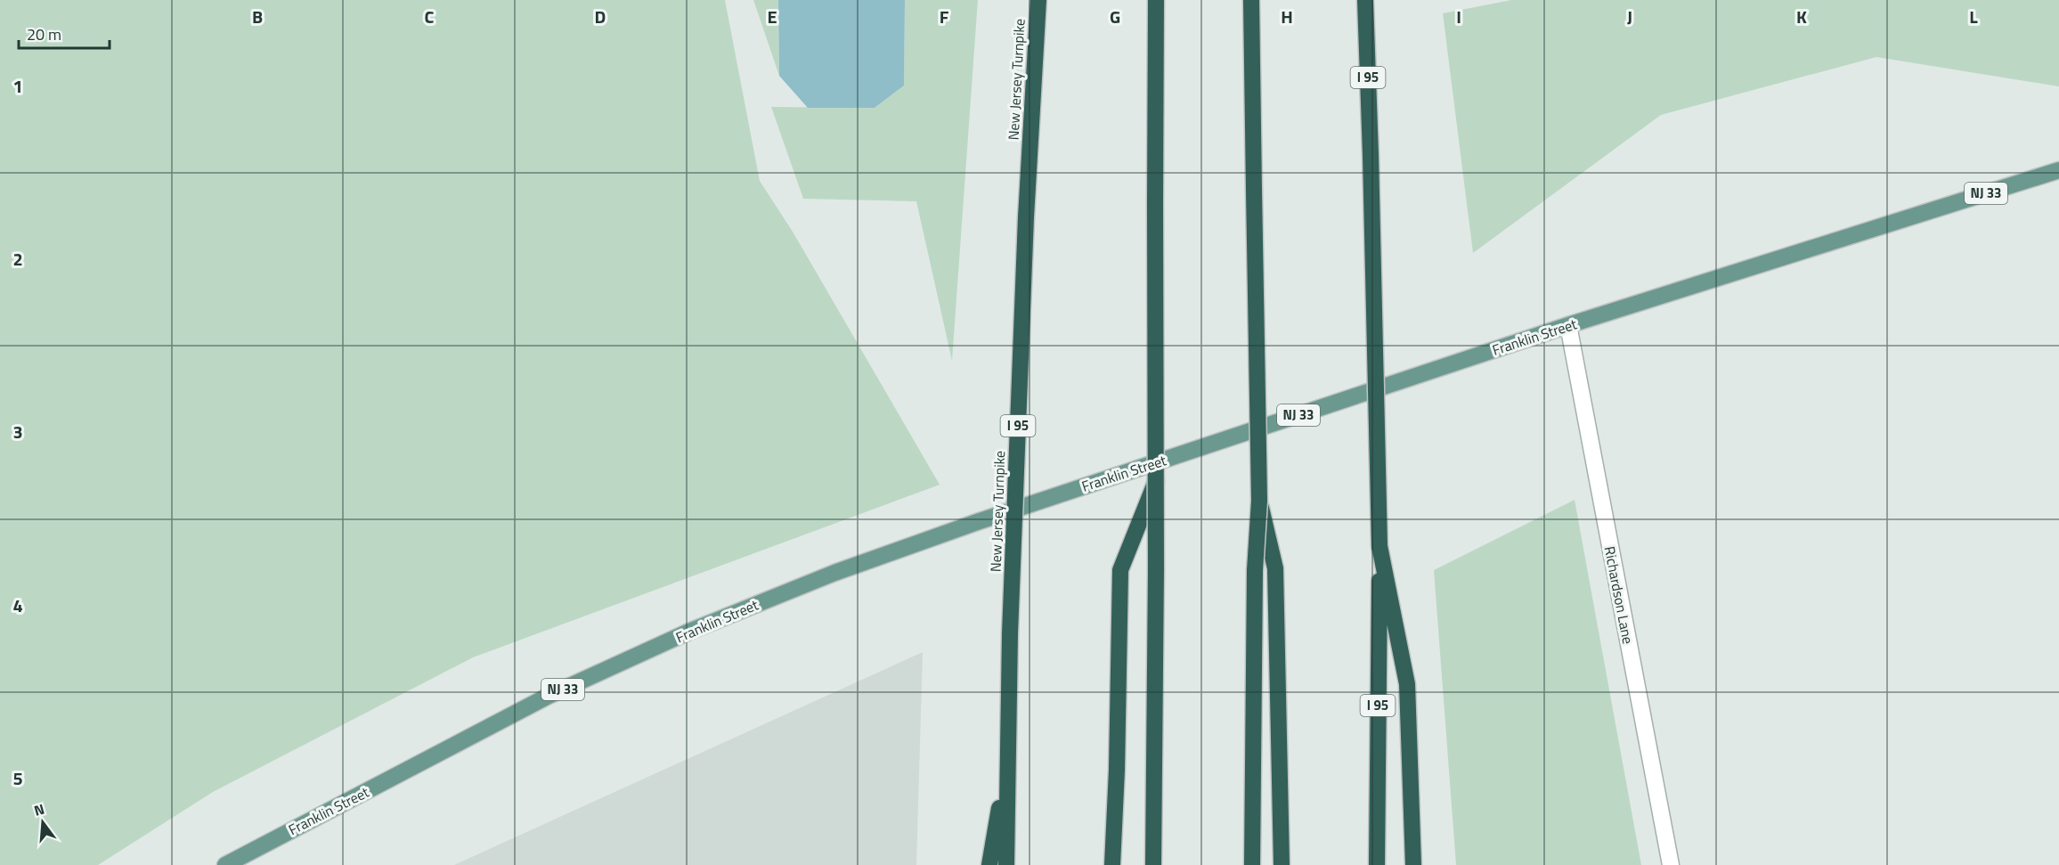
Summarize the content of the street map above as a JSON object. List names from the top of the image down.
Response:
{
  "streets": {
    "highway": ["I 95", "New Jersey Turnpike"],
    "main road": ["NJ 33", "Franklin Street"],
    "street": ["Richardson Lane"]
  },
  "crossings": [
    ["Franklin Street", "Richardson Lane"]
  ],
  "scale_bar": "20 m",
  "north": "top",
  "grid": {
    "columns": [
      "B",
      "C",
      "D",
      "E",
      "F",
      "G",
      "H",
      "I",
      "J",
      "K",
      "L"
    ],
    "rows": [
      "1",
      "2",
      "3",
      "4",
      "5"
    ]
  }
}
